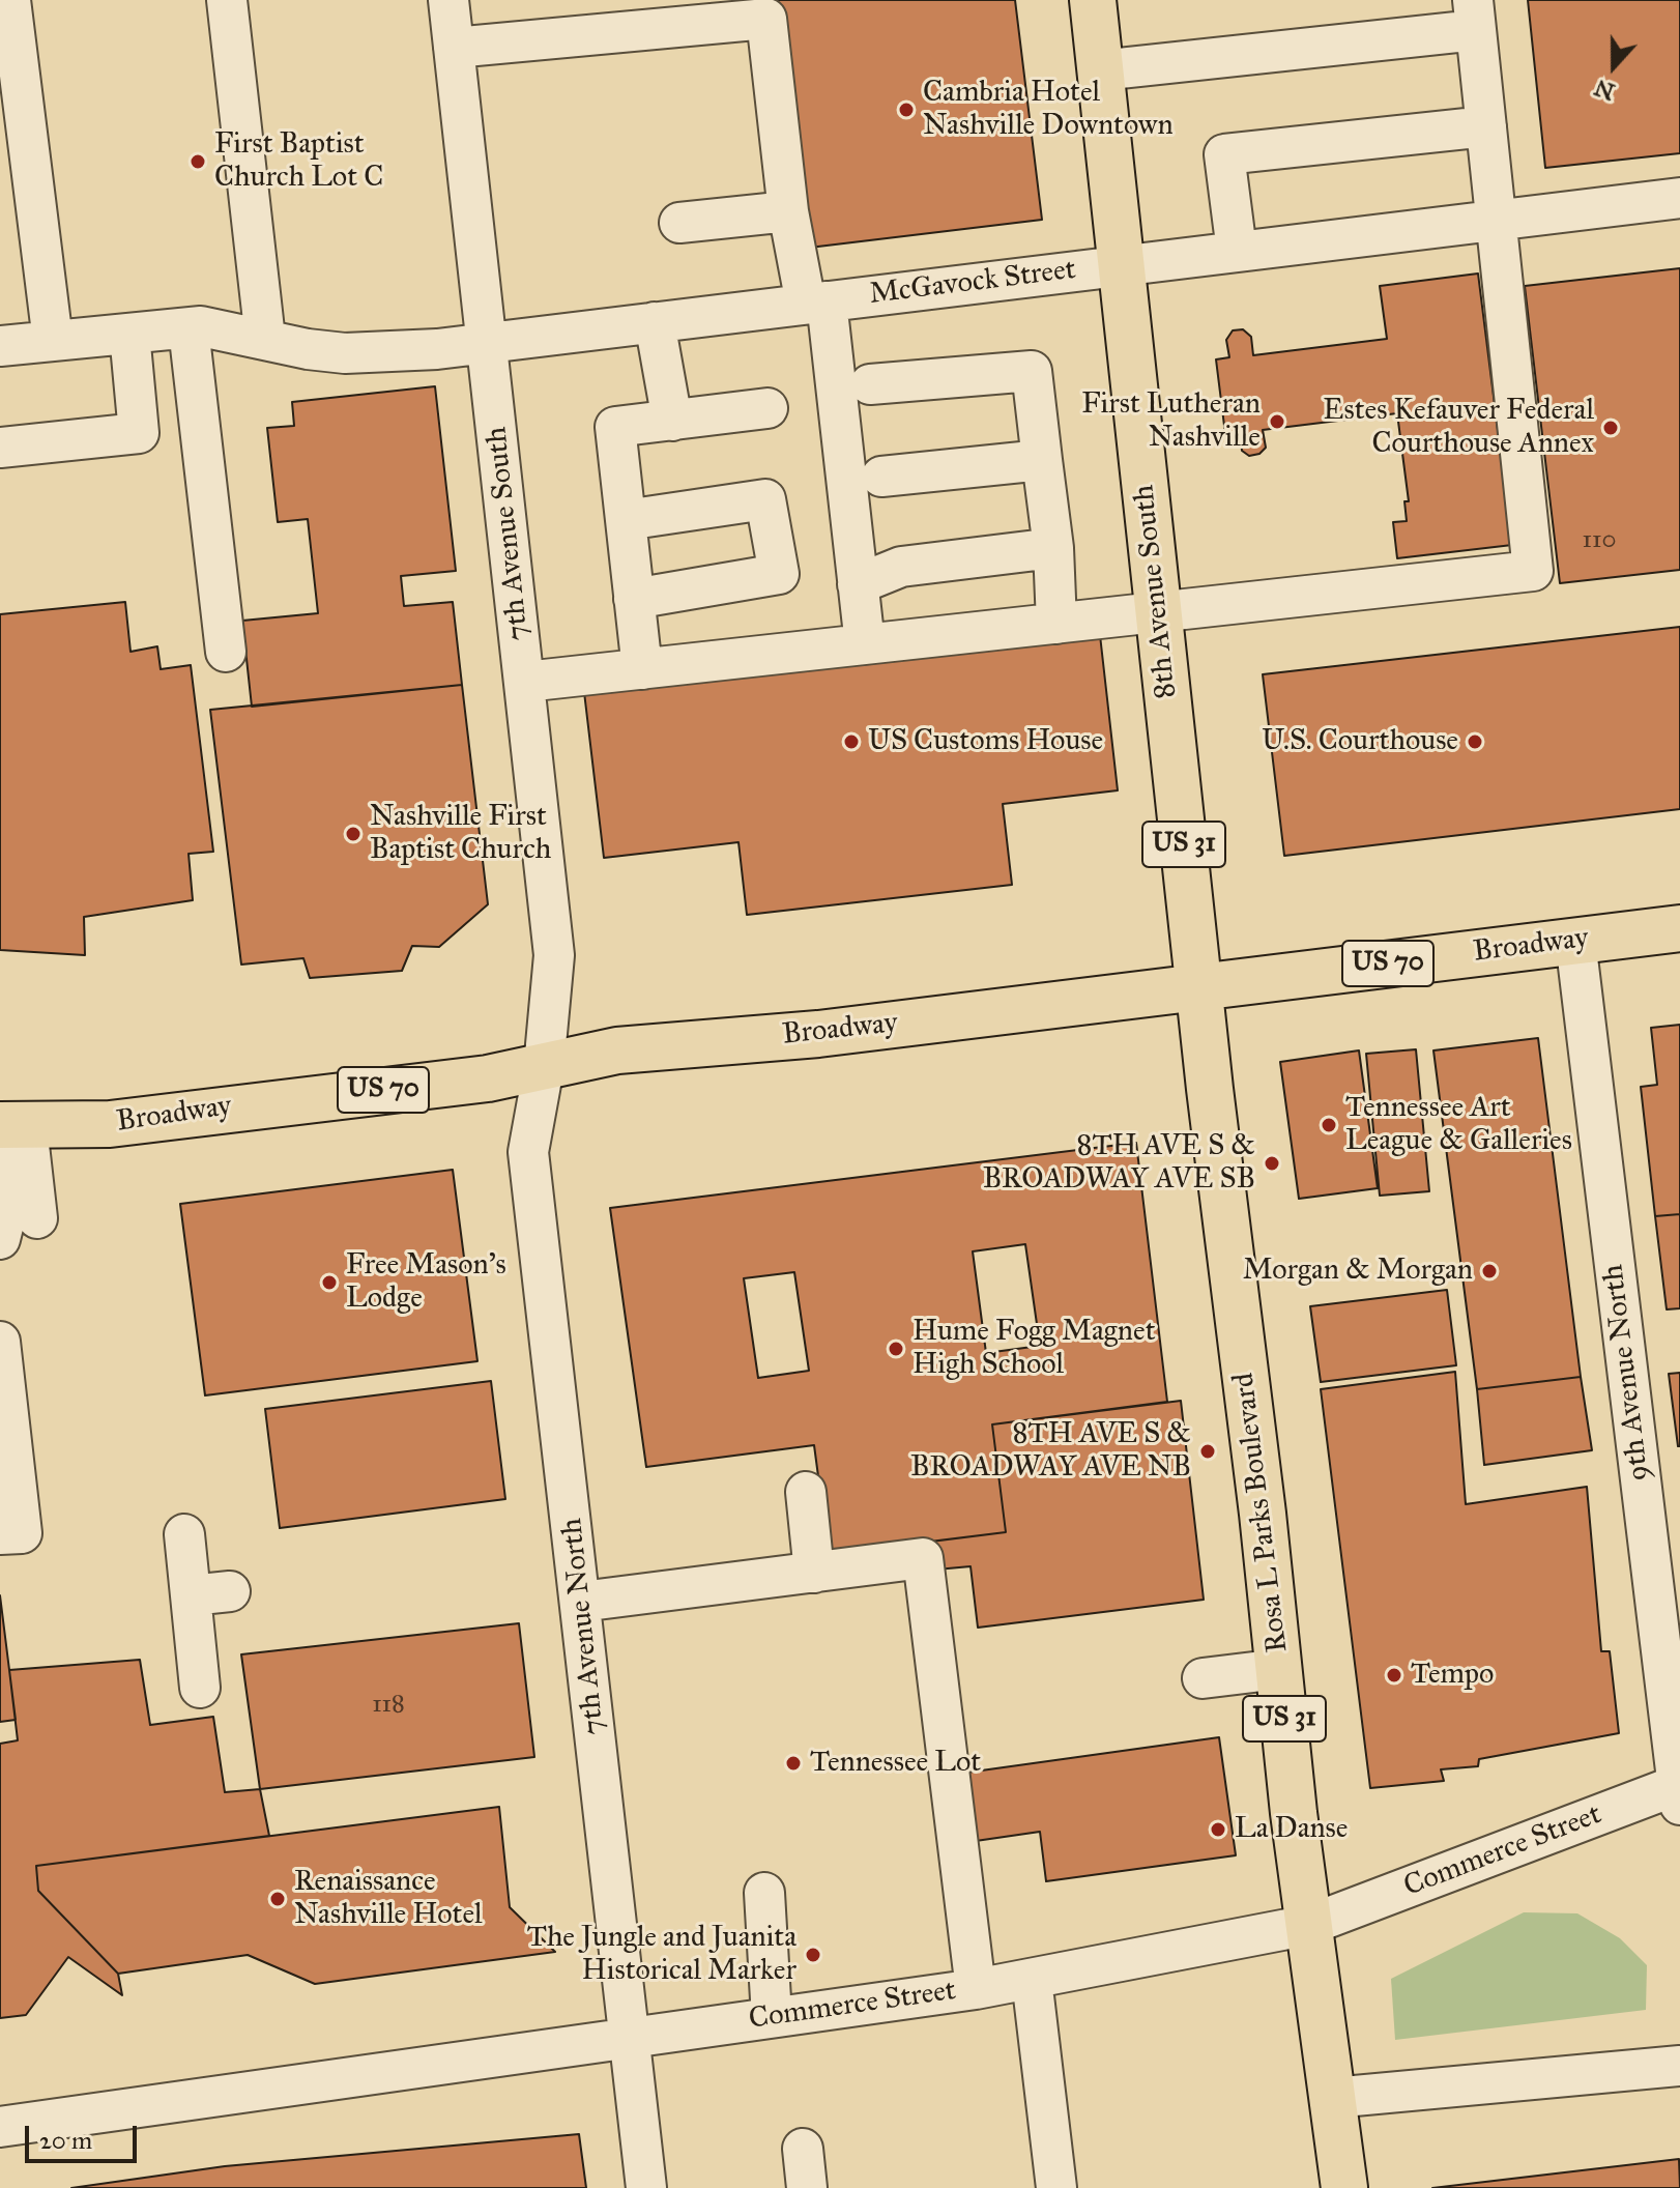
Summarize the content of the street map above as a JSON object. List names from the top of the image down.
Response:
{
  "streets": {
    "main road": [
      "8th Avenue South",
      "US 31",
      "Broadway",
      "US 70",
      "Rosa L Parks Boulevard"
    ],
    "street": [
      "McGavock Street",
      "7th Avenue South",
      "9th Avenue North",
      "7th Avenue North",
      "Commerce Street"
    ]
  },
  "crossings": [
    ["McGavock Street", "7th Avenue South"],
    ["McGavock Street", "8th Avenue South"],
    ["7th Avenue South", "Broadway"],
    ["7th Avenue South", "7th Avenue North"],
    ["8th Avenue South", "Broadway"],
    ["8th Avenue South", "Rosa L Parks Boulevard"],
    ["Broadway", "9th Avenue North"],
    ["Broadway", "Rosa L Parks Boulevard"],
    ["Broadway", "7th Avenue North"],
    ["9th Avenue North", "Commerce Street"],
    ["Rosa L Parks Boulevard", "Commerce Street"],
    ["7th Avenue North", "Commerce Street"]
  ],
  "places": [
    "Cambria Hotel Nashville Downtown",
    "First Baptist Church Lot C",
    "First Lutheran Nashville",
    "Estes Kefauver Federal Courthouse Annex",
    "US Customs House",
    "U.S. Courthouse",
    "Nashville First Baptist Church",
    "Tennessee Art League & Galleries",
    "8TH AVE S & BROADWAY AVE SB",
    "Morgan & Morgan",
    "Free Mason's Lodge",
    "Hume Fogg Magnet High School",
    "8TH AVE S & BROADWAY AVE NB",
    "Tempo",
    "Tennessee Lot",
    "La Danse",
    "Renaissance Nashville Hotel",
    "The Jungle and Juanita Historical Marker"
  ],
  "house_numbers": ["110", "118"],
  "scale_bar": "20 m",
  "north": "bottom"
}
